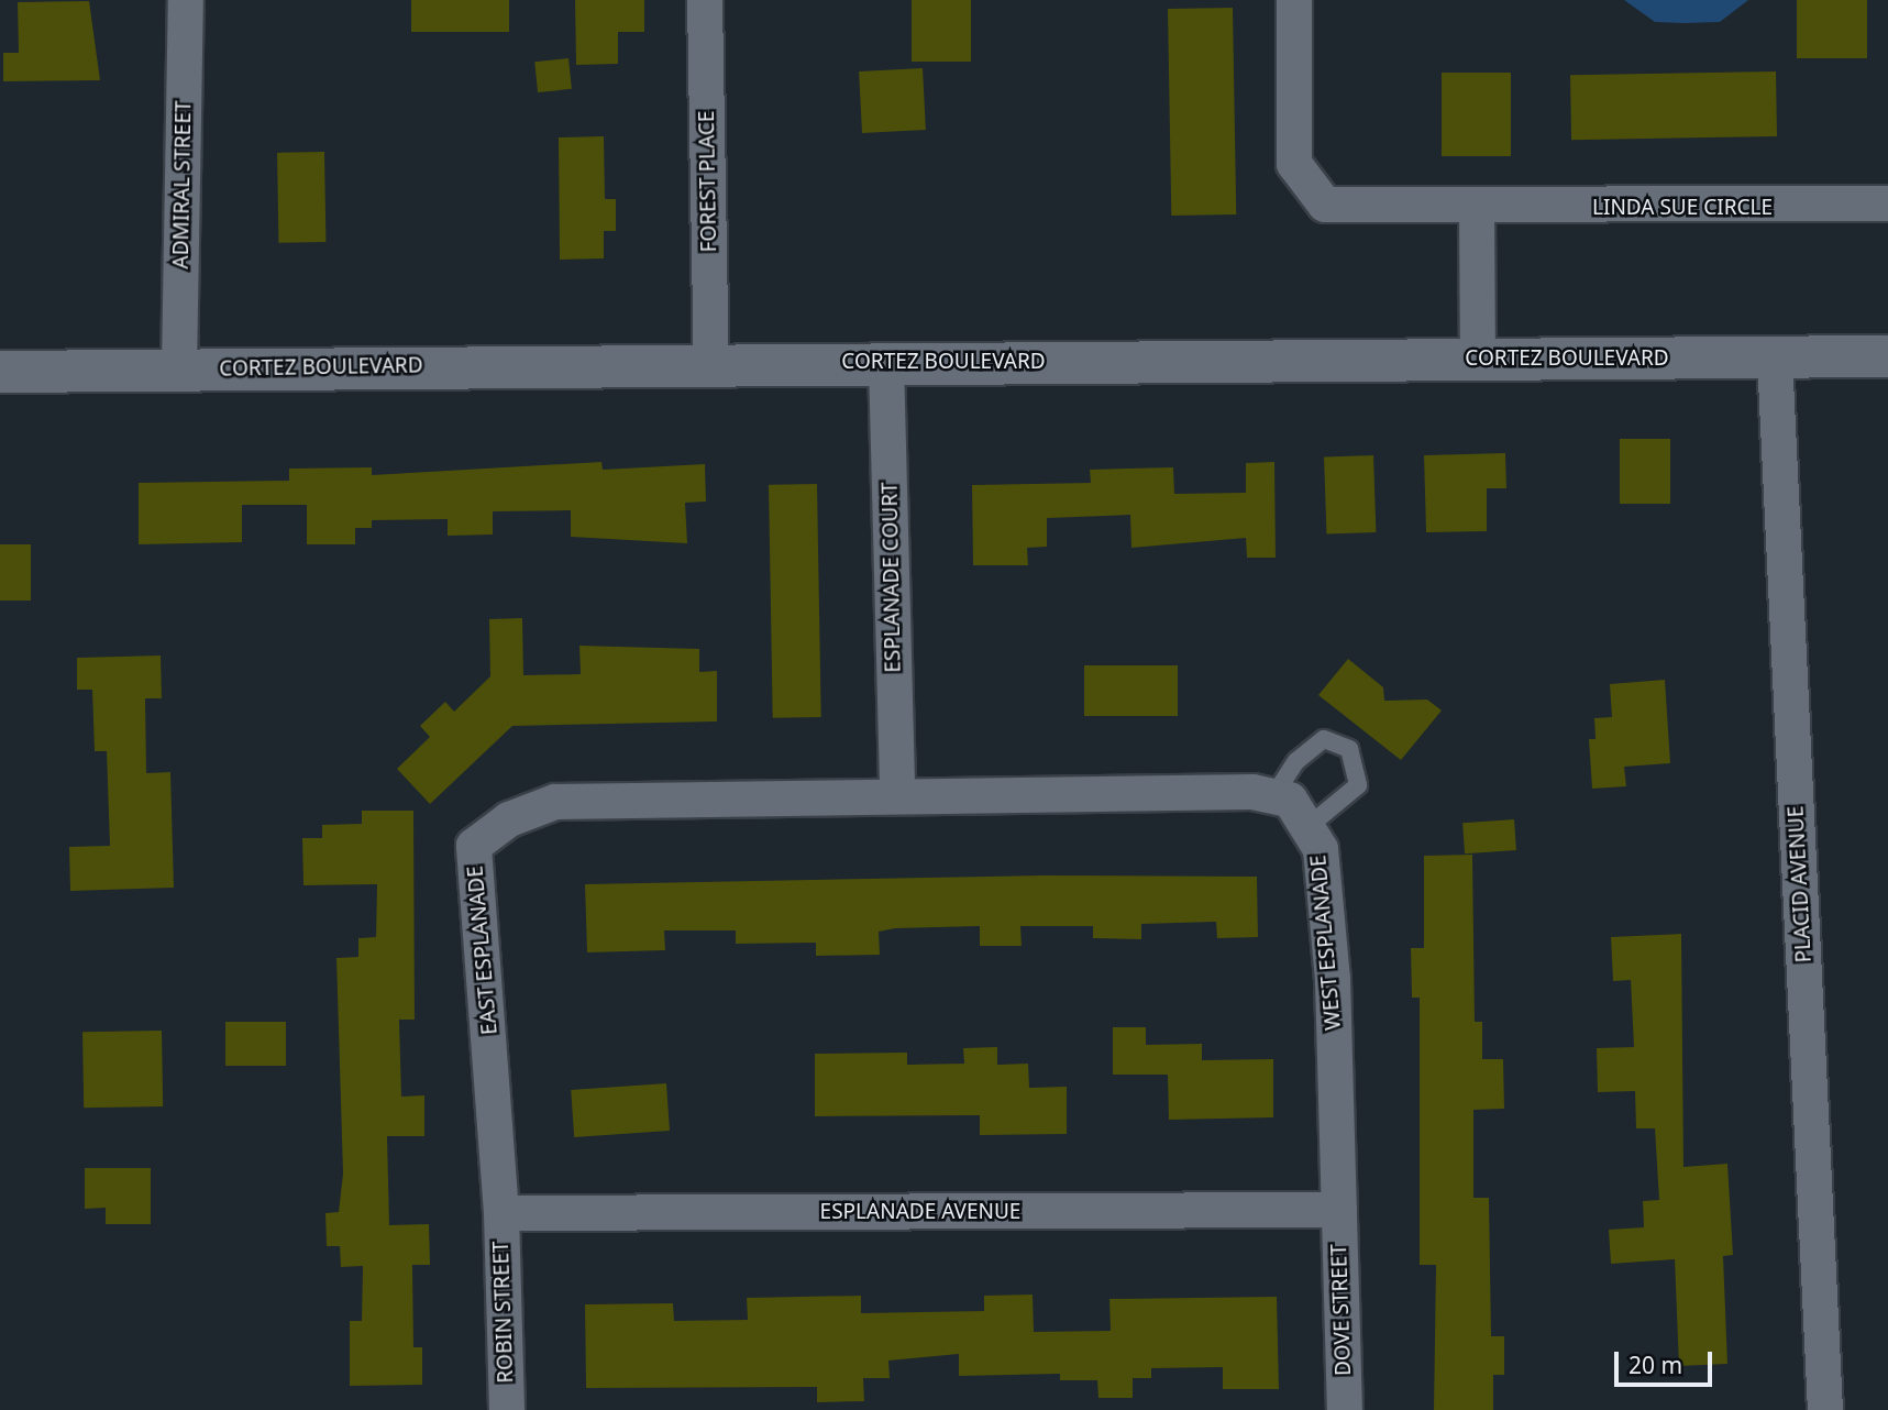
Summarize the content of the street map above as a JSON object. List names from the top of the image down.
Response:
{
  "streets": {
    "street": [
      "FOREST PLACE",
      "ADMIRAL STREET",
      "LINDA SUE CIRCLE",
      "CORTEZ BOULEVARD",
      "ESPLANADE COURT",
      "PLACID AVENUE",
      "WEST ESPLANADE",
      "EAST ESPLANADE",
      "ESPLANADE AVENUE",
      "DOVE STREET",
      "ROBIN STREET"
    ]
  },
  "crossings": [
    ["FOREST PLACE", "CORTEZ BOULEVARD"],
    ["ADMIRAL STREET", "CORTEZ BOULEVARD"],
    ["CORTEZ BOULEVARD", "ESPLANADE COURT"],
    ["CORTEZ BOULEVARD", "PLACID AVENUE"],
    ["ESPLANADE COURT", "EAST ESPLANADE"],
    ["WEST ESPLANADE", "ESPLANADE AVENUE"],
    ["WEST ESPLANADE", "DOVE STREET"],
    ["EAST ESPLANADE", "ESPLANADE AVENUE"],
    ["EAST ESPLANADE", "ROBIN STREET"],
    ["ESPLANADE AVENUE", "DOVE STREET"],
    ["ESPLANADE AVENUE", "ROBIN STREET"]
  ],
  "scale_bar": "20 m"
}
